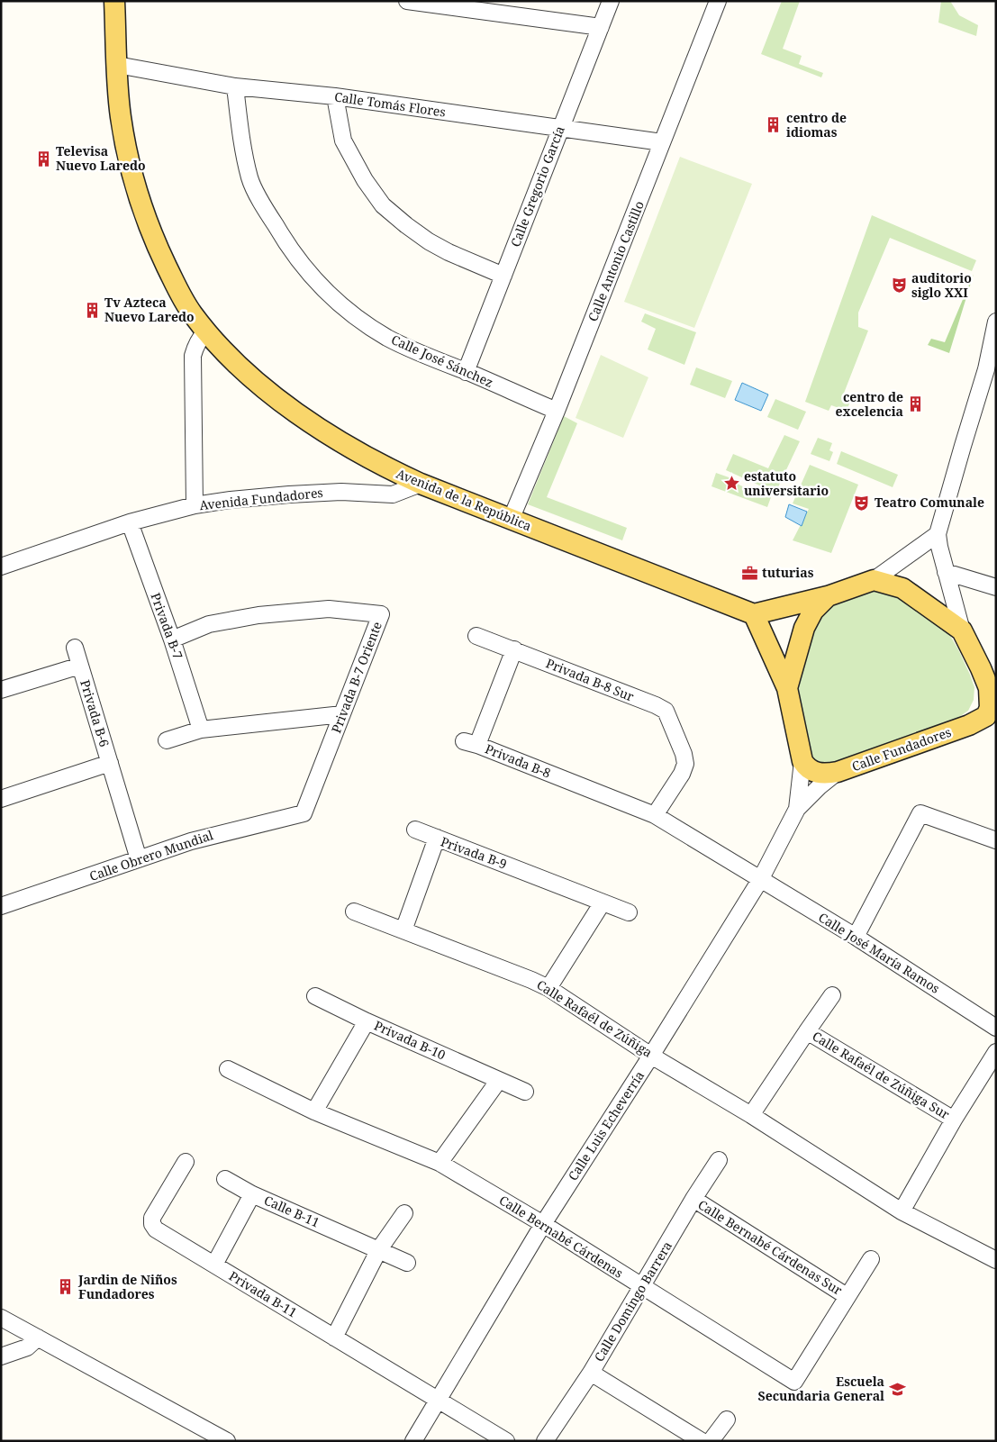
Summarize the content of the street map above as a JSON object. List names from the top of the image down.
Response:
{
  "streets": {
    "main road": ["Avenida de la República", "Calle Fundadores"],
    "street": [
      "Calle Tomás Flores",
      "Calle Gregorio García",
      "Calle Antonio Castillo",
      "Calle José Sánchez",
      "Avenida Fundadores",
      "Privada B-7",
      "Privada B-7 Oriente",
      "Privada B-8 Sur",
      "Privada B-6",
      "Privada B-8",
      "Privada B-9",
      "Calle Obrero Mundial",
      "Calle José María Ramos",
      "Calle Rafaél de Zúñiga",
      "Privada B-10",
      "Calle Rafaél de Zúñiga Sur",
      "Calle Luis Echeverría",
      "Calle B-11",
      "Calle Bernabé Cárdenas",
      "Calle Bernabé Cárdenas Sur",
      "Privada B-11",
      "Calle Domingo Barrera"
    ]
  },
  "crossings": [
    ["Calle Tomás Flores", "Calle Gregorio García"],
    ["Calle Tomás Flores", "Calle Antonio Castillo"],
    ["Calle Tomás Flores", "Calle José Sánchez"],
    ["Calle Tomás Flores", "Avenida de la República"],
    ["Calle Gregorio García", "Calle José Sánchez"],
    ["Calle Antonio Castillo", "Calle José Sánchez"],
    ["Calle Antonio Castillo", "Avenida de la República"],
    ["Avenida Fundadores", "Avenida de la República"],
    ["Avenida Fundadores", "Privada B-7"],
    ["Privada B-7", "Privada B-7 Oriente"],
    ["Privada B-7 Oriente", "Calle Obrero Mundial"],
    ["Privada B-8 Sur", "Privada B-8"],
    ["Privada B-6", "Calle Obrero Mundial"],
    ["Calle Fundadores", "Calle Luis Echeverría"],
    ["Privada B-8", "Calle José María Ramos"],
    ["Privada B-8", "Calle Luis Echeverría"],
    ["Privada B-9", "Calle Rafaél de Zúñiga"],
    ["Calle José María Ramos", "Calle Luis Echeverría"],
    ["Calle Rafaél de Zúñiga", "Calle Luis Echeverría"],
    ["Privada B-10", "Calle Bernabé Cárdenas"],
    ["Calle Luis Echeverría", "Calle Bernabé Cárdenas"],
    ["Calle Luis Echeverría", "Privada B-11"],
    ["Calle B-11", "Privada B-11"],
    ["Calle Bernabé Cárdenas", "Calle Bernabé Cárdenas Sur"],
    ["Calle Bernabé Cárdenas", "Calle Domingo Barrera"],
    ["Calle Bernabé Cárdenas Sur", "Calle Domingo Barrera"]
  ],
  "places": {
    "building": [
      "centro de idiomas",
      "Televisa Nuevo Laredo",
      "Tv Azteca Nuevo Laredo",
      "centro de excelencia",
      "Jardin de Niños Fundadores"
    ],
    "theatre": ["auditorio siglo XXI", "Teatro Comunale"],
    "place": ["estatuto universitario"],
    "office": ["tuturias"],
    "school or university": ["Escuela Secundaria General"]
  }
}
